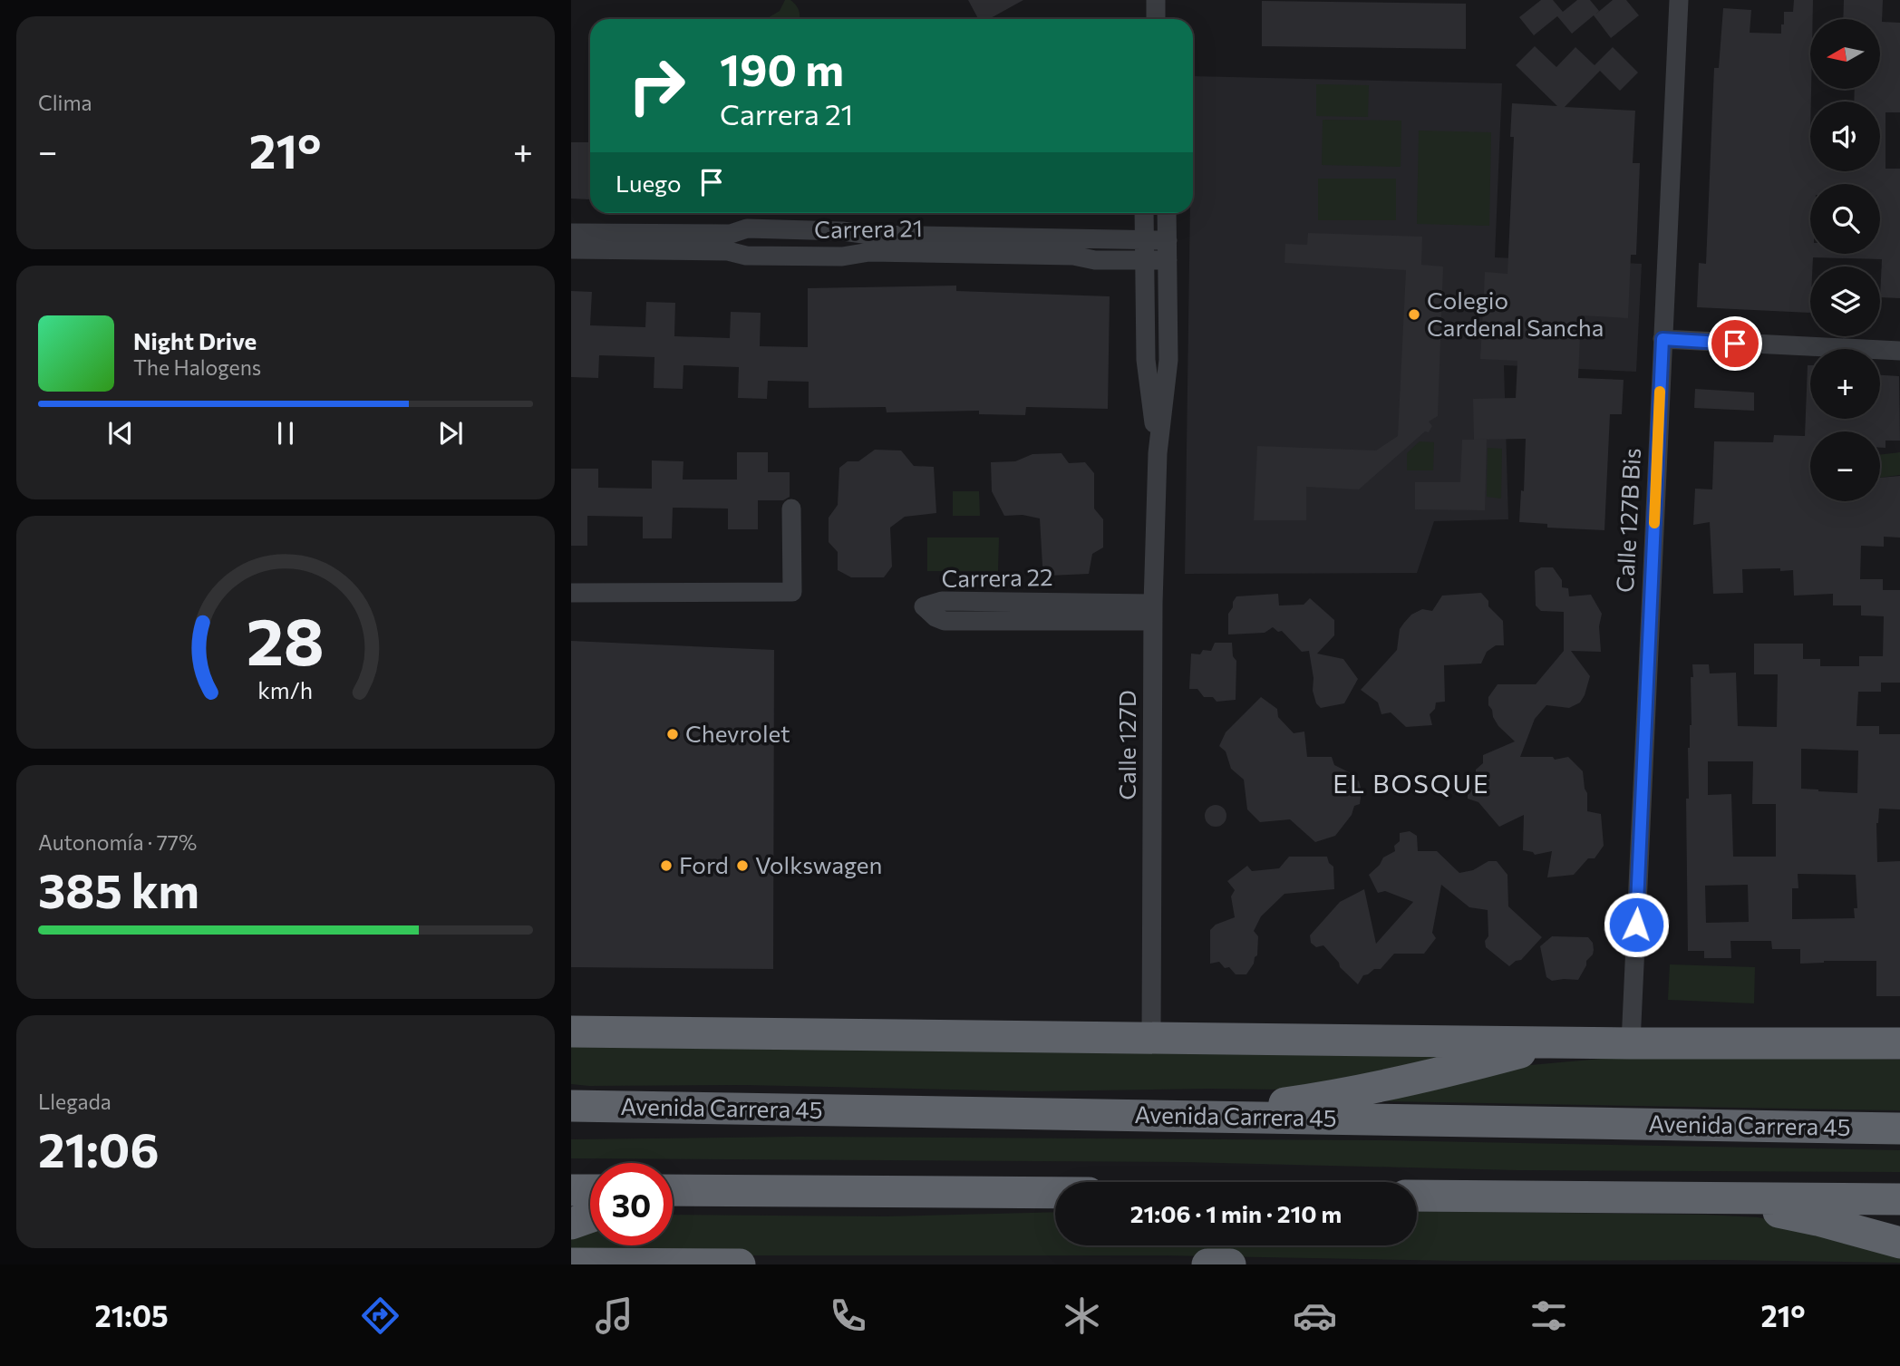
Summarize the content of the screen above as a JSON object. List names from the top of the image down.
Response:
{
  "streets": {
    "highway": ["Avenida Carrera 45"],
    "street": [
      "Carrera 21",
      "Calle 127B Bis",
      "Carrera 22",
      "Calle 127D"
    ]
  },
  "crossings": [
    ["Carrera 21", "Calle 127D"],
    ["Carrera 22", "Calle 127D"]
  ],
  "districts": ["EL BOSQUE"],
  "places": [
    "Colegio Cardenal Sancha",
    "Chevrolet",
    "Ford",
    "Volkswagen"
  ],
  "north": "left",
  "page": {
    "tile": [
      "Clima",
      ["Autonomía · 77%", "385 km"],
      ["Llegada", "21:06"]
    ],
    "map_buttons": ["+", "−"],
    "turn": ["190 m", "Carrera 21"],
    "heat": ["−", "21°", "+"],
    "then": "Luego",
    "song": ["Night Drive", "The Halogens"],
    "limit": "30",
    "trip": "21:06 · 1 min · 210 m",
    "tabs": ["21:05", "21°"],
    "gauge": ["28", "km/h"]
  }
}
